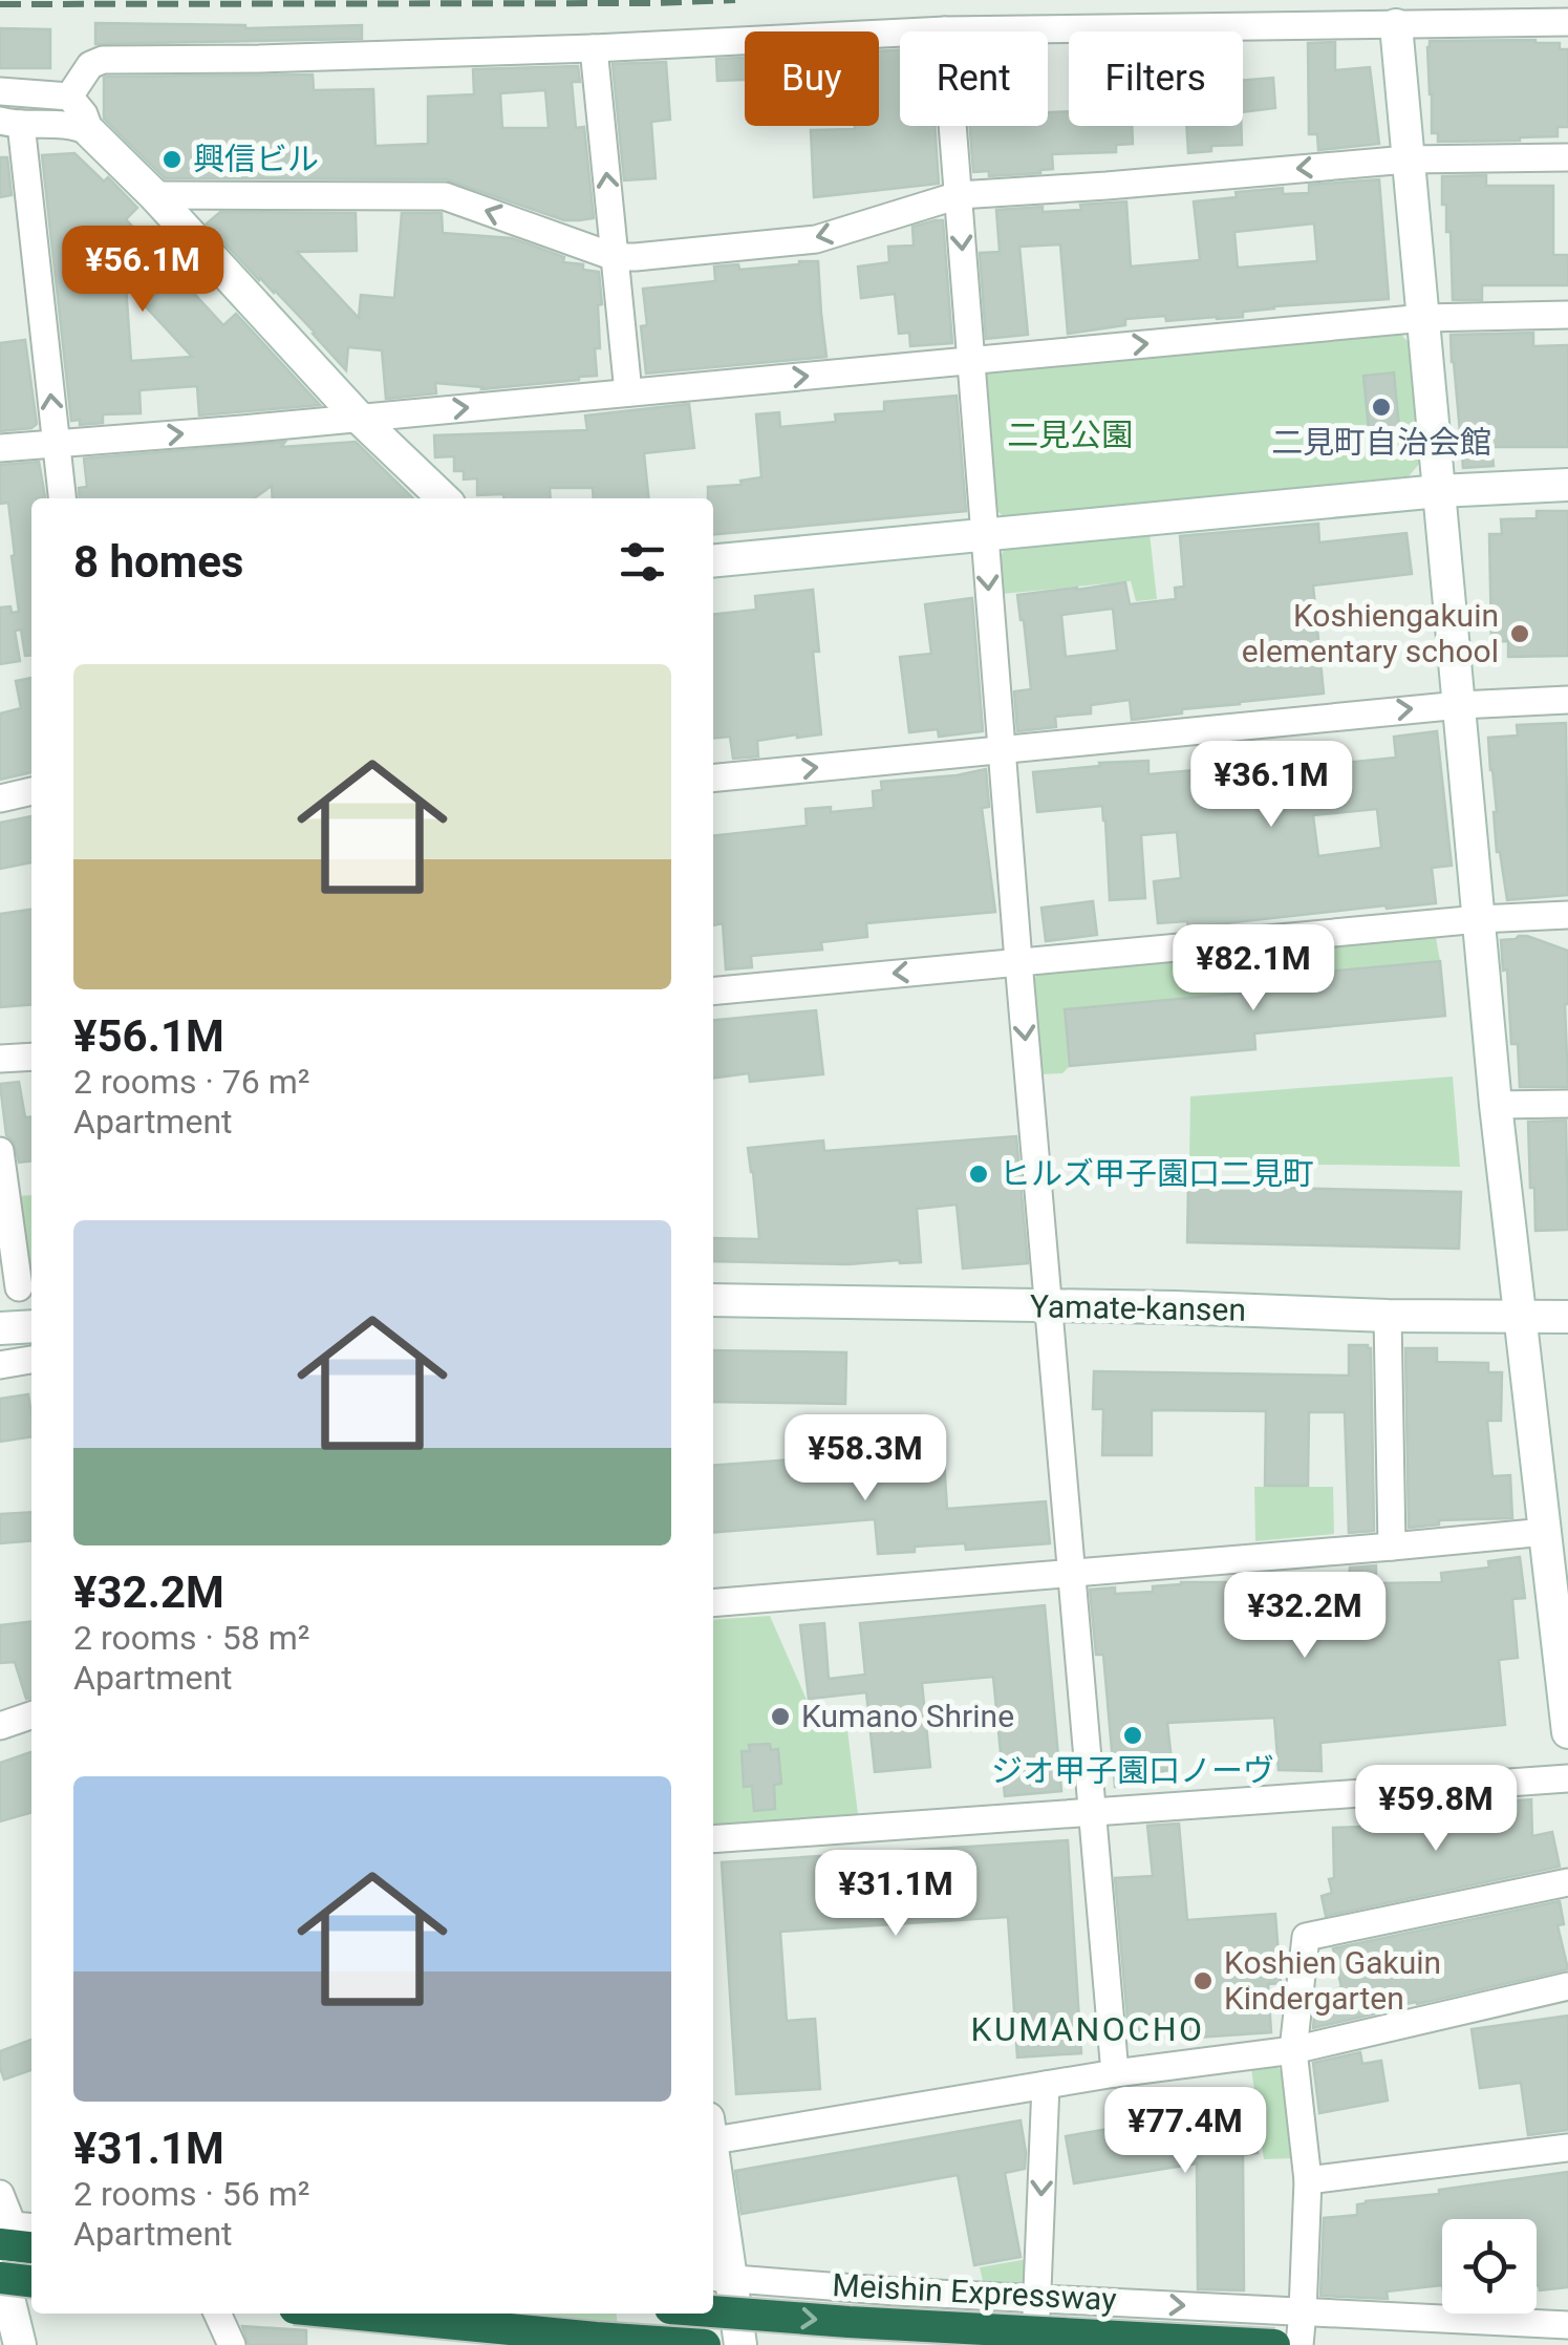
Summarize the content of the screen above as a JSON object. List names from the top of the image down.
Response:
{
  "streets": {
    "highway": ["Meishin Expressway"],
    "street": ["Yamate-kansen"]
  },
  "one_way": ["Meishin Expressway"],
  "districts": ["KUMANOCHO"],
  "parks": ["二見公園"],
  "places": [
    "興信ビル",
    "二見町自治会館",
    "Koshiengakuin elementary school",
    "ヒルズ甲子園口二見町",
    "Kumano Shrine",
    "ジオ甲子園口ノーヴ",
    "Koshien Gakuin Kindergarten"
  ],
  "page": {
    "chip": ["Buy", "Rent", "Filters"],
    "price": [
      "¥56.1M",
      "¥36.1M",
      "¥82.1M",
      "¥58.3M",
      "¥32.2M",
      "¥59.8M",
      "¥31.1M",
      "¥77.4M"
    ],
    "heading": "8 homes",
    "list": [
      {
        "name": "¥56.1M",
        "note": "2 rooms · 76 m² · Apartment"
      },
      {
        "name": "¥32.2M",
        "note": "2 rooms · 58 m² · Apartment"
      },
      {
        "name": "¥31.1M",
        "note": "2 rooms · 56 m² · Apartment"
      }
    ]
  }
}
